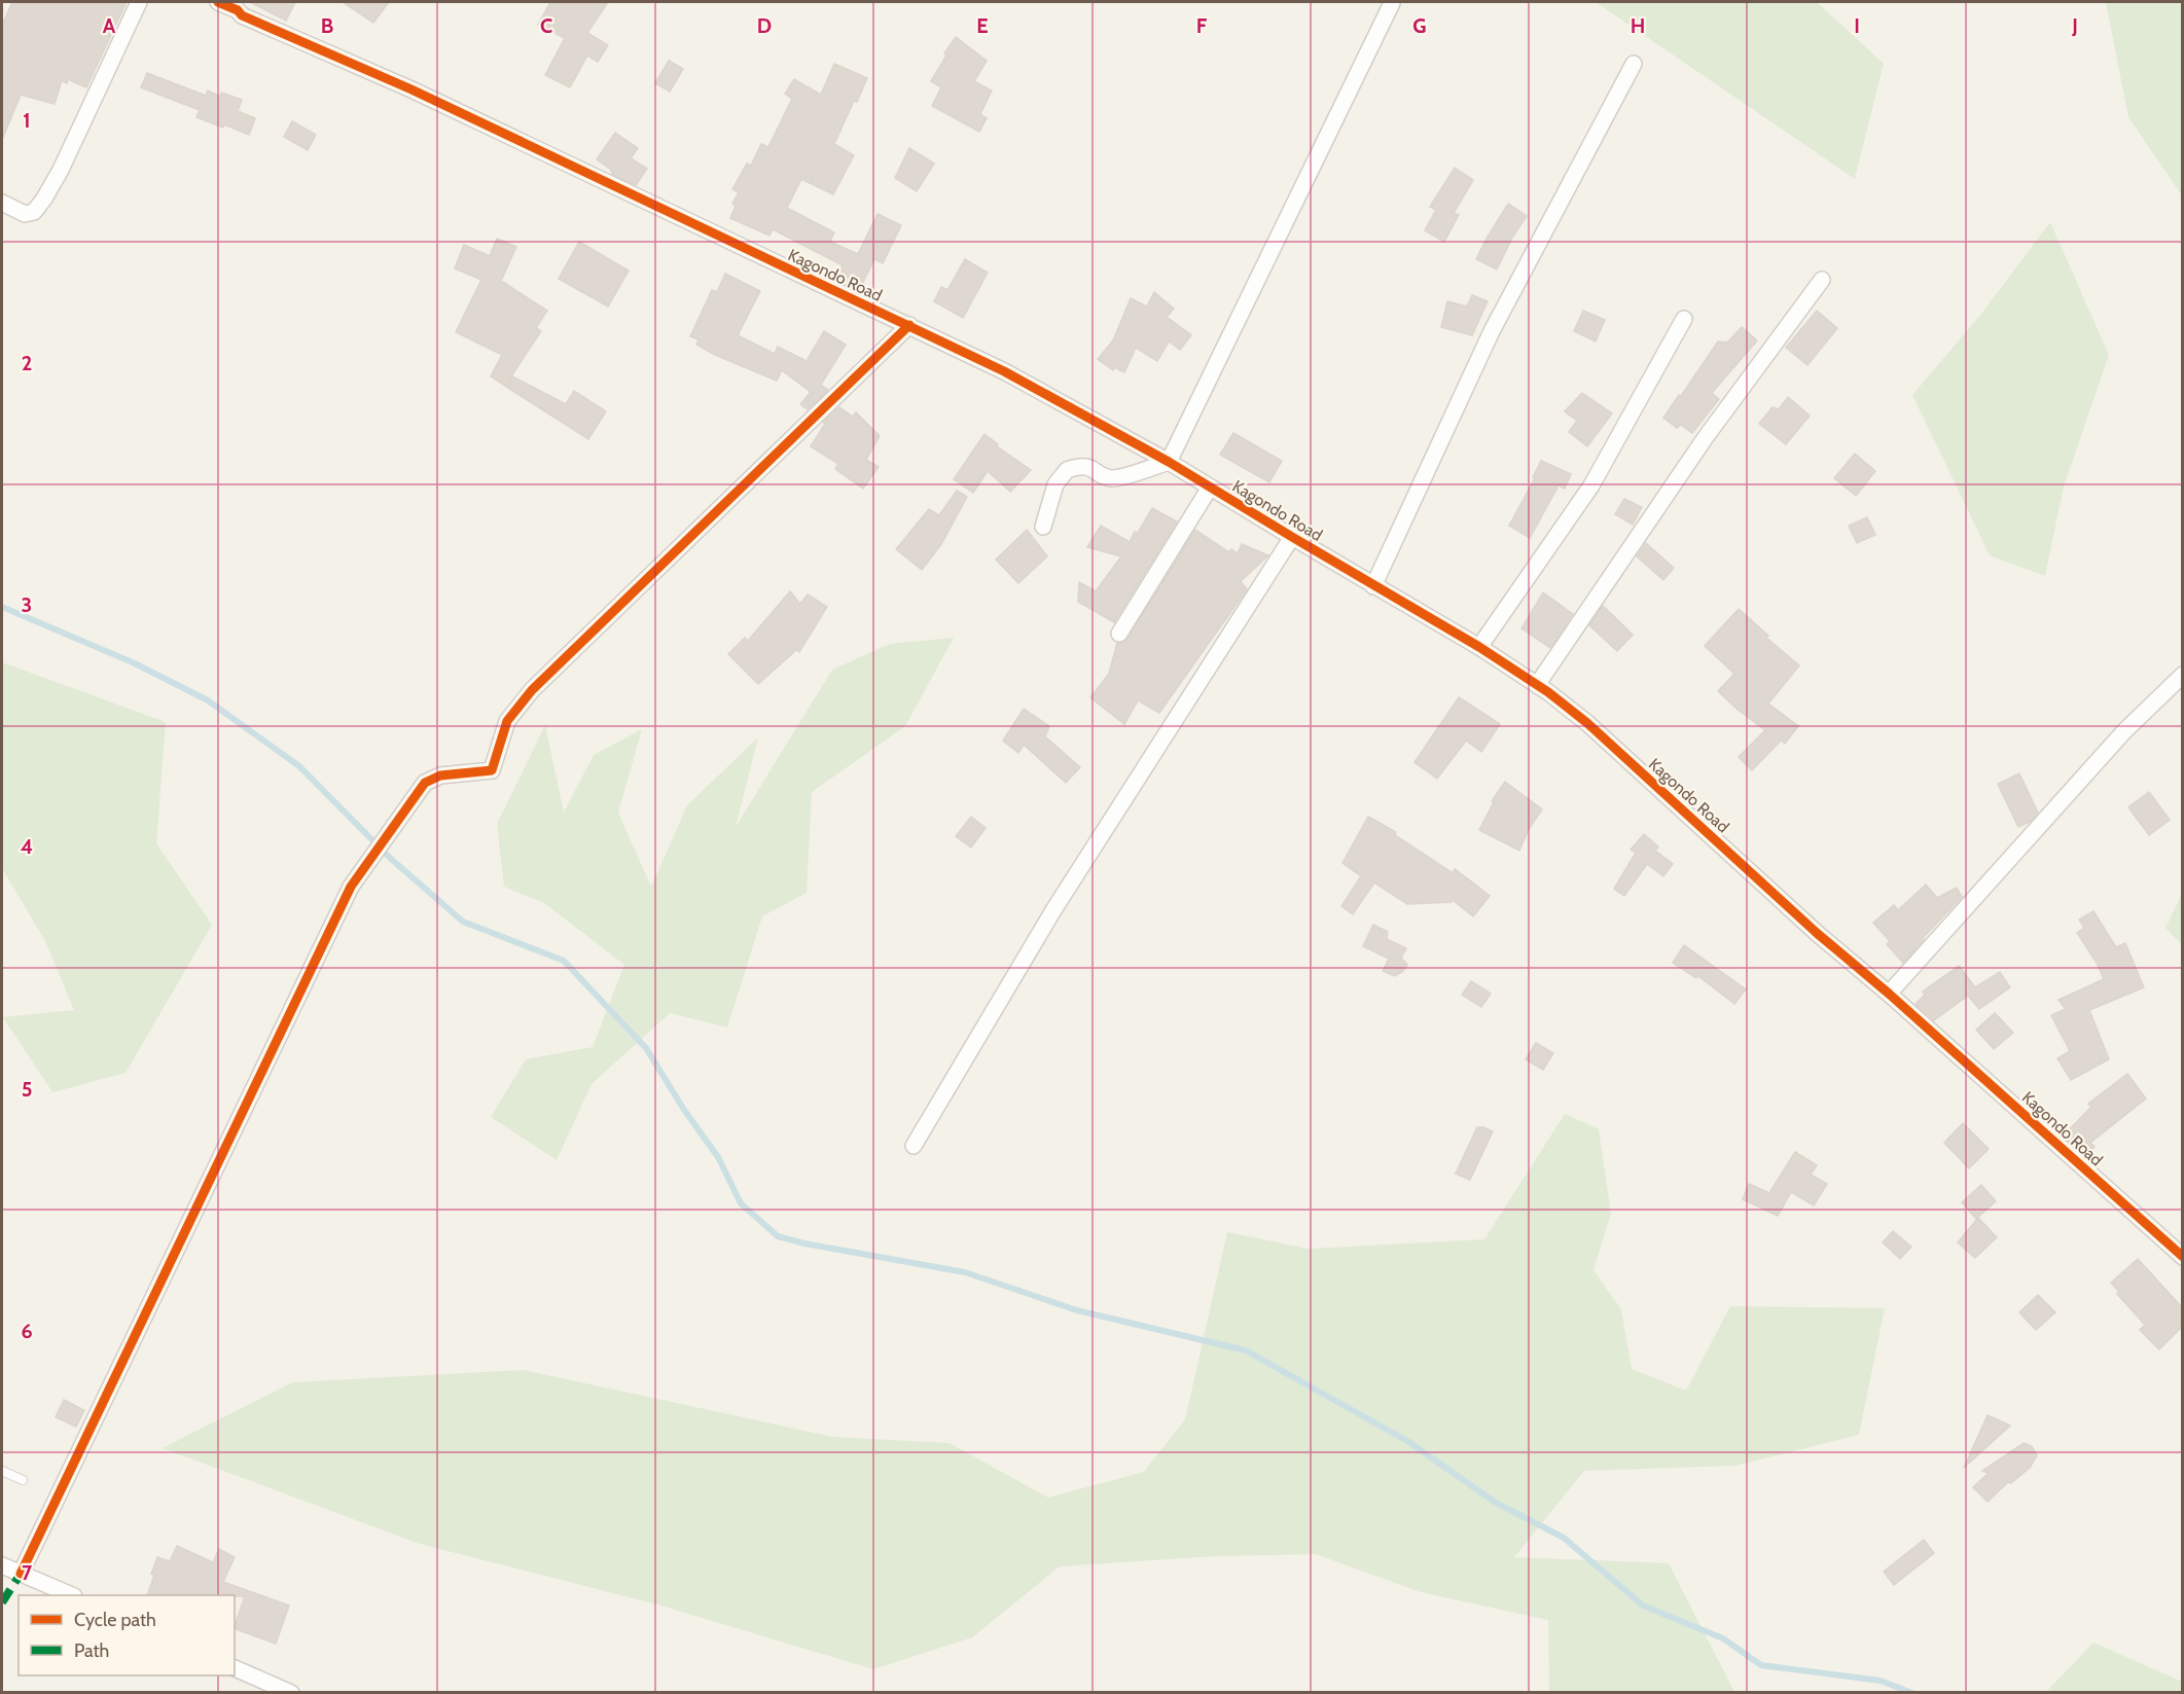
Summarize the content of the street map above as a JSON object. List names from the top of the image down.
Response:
{
  "streets": {
    "street": ["Kagondo Road"]
  },
  "legend": ["Cycle path", "Path"],
  "grid": {
    "columns": [
      "A",
      "B",
      "C",
      "D",
      "E",
      "F",
      "G",
      "H",
      "I",
      "J"
    ],
    "rows": [
      "1",
      "2",
      "3",
      "4",
      "5",
      "6",
      "7"
    ]
  }
}
